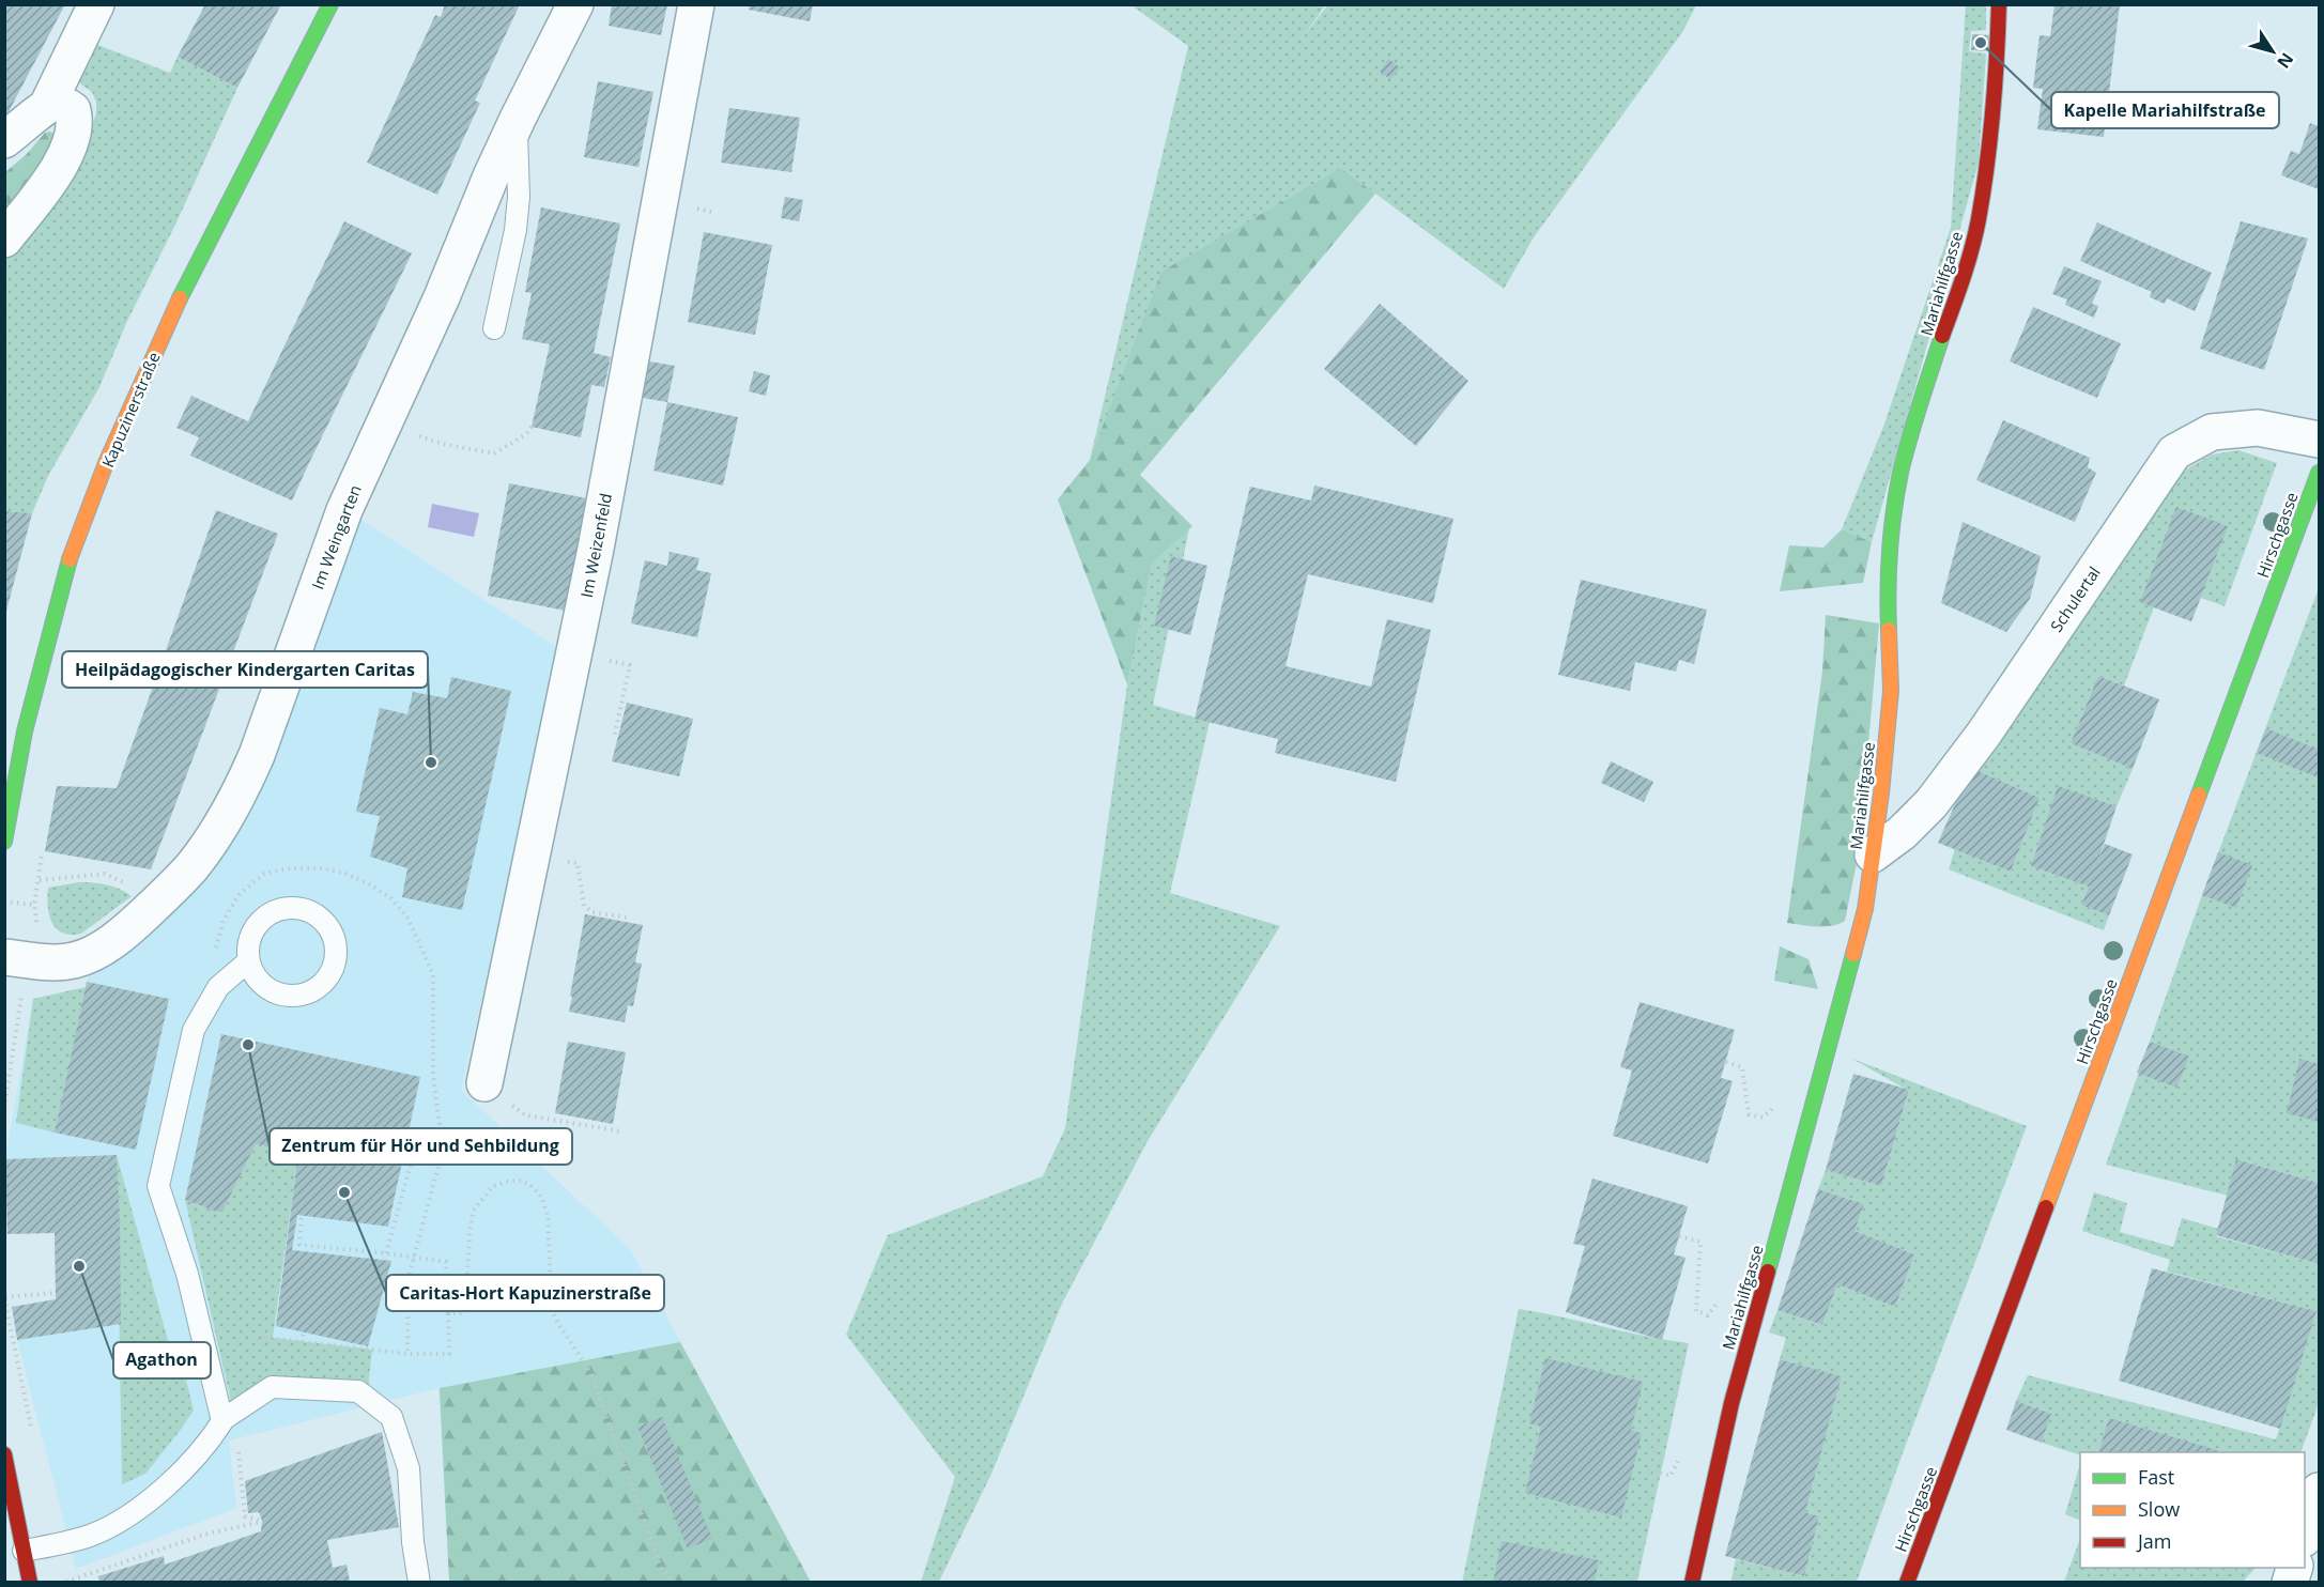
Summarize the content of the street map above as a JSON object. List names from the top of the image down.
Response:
{
  "streets": {
    "street": [
      "Mariahilfgasse",
      "Kapuzinerstraße",
      "Hirschgasse",
      "Im Weingarten",
      "Im Weizenfeld",
      "Schulertal"
    ]
  },
  "crossings": [
    ["Mariahilfgasse", "Schulertal"]
  ],
  "places": [
    "Kapelle Mariahilfstraße",
    "Heilpädagogischer Kindergarten Caritas",
    "Zentrum für Hör und Sehbildung",
    "Caritas-Hort Kapuzinerstraße",
    "Agathon"
  ],
  "legend": ["Fast", "Slow", "Jam"],
  "north": "bottom right"
}
